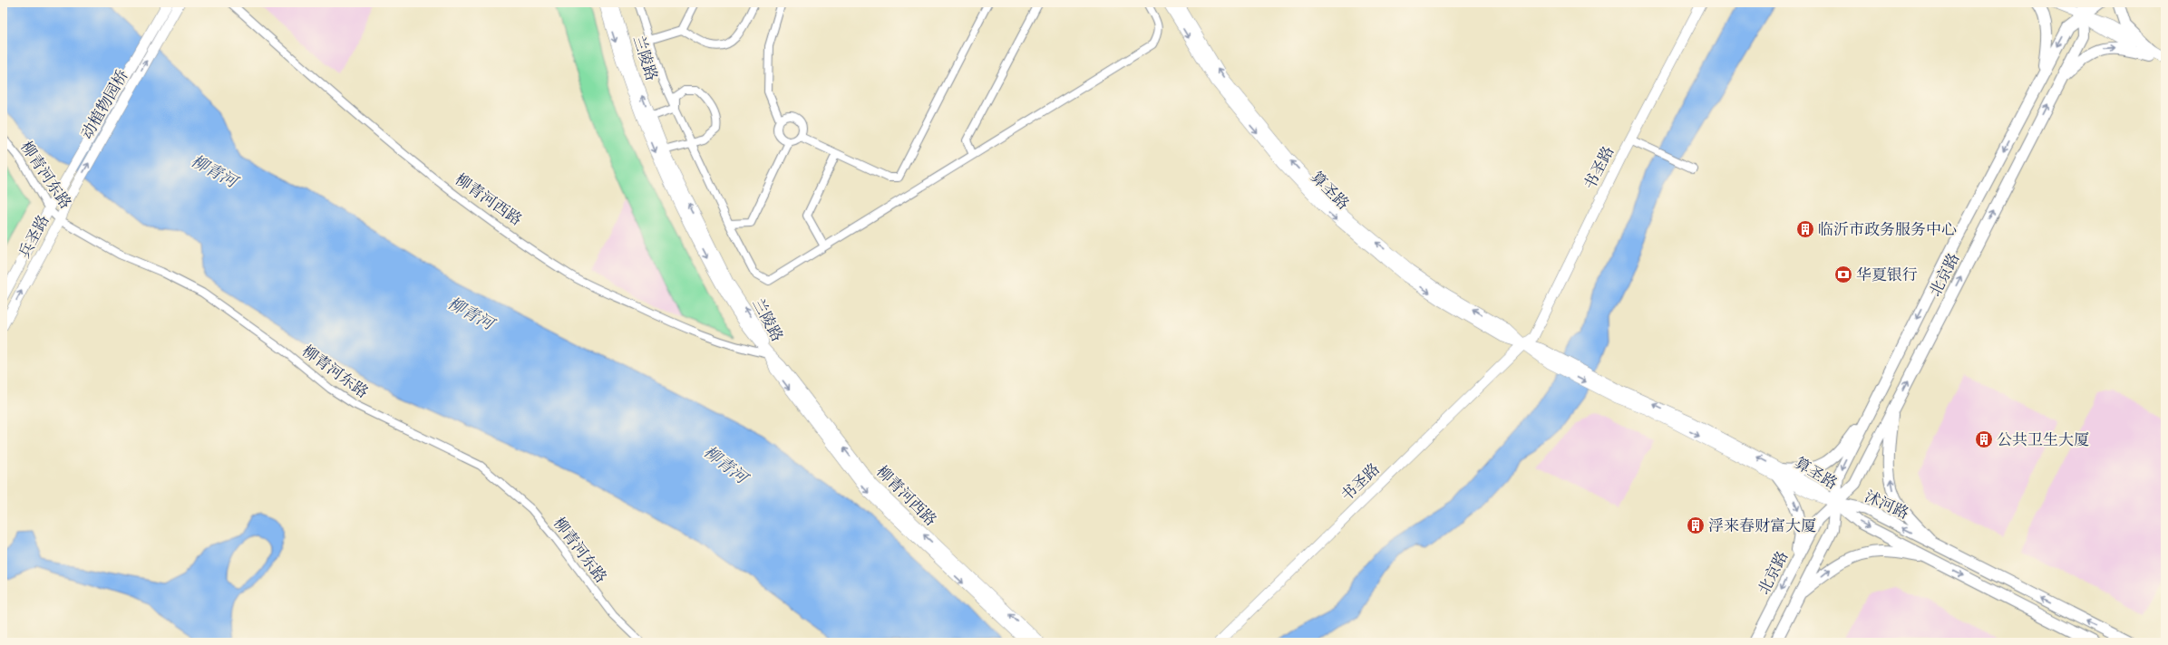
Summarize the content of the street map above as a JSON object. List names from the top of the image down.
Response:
{
  "streets": {
    "main road": [
      "兰陵路",
      "动植物园桥",
      "书圣路",
      "算圣路",
      "柳青河西路",
      "兵圣路",
      "北京路",
      "沭河路"
    ],
    "street": ["柳青河东路"]
  },
  "crossings": [
    ["兰陵路", "柳青河西路"],
    ["动植物园桥", "兵圣路"],
    ["书圣路", "算圣路"],
    ["柳青河东路", "兵圣路"],
    ["算圣路", "北京路"],
    ["算圣路", "沭河路"],
    ["北京路", "沭河路"]
  ],
  "water": ["柳青河"],
  "places": {
    "building": ["临沂市政务服务中心", "公共卫生大厦", "浮来春财富大厦"],
    "bank": ["华夏银行"]
  }
}
